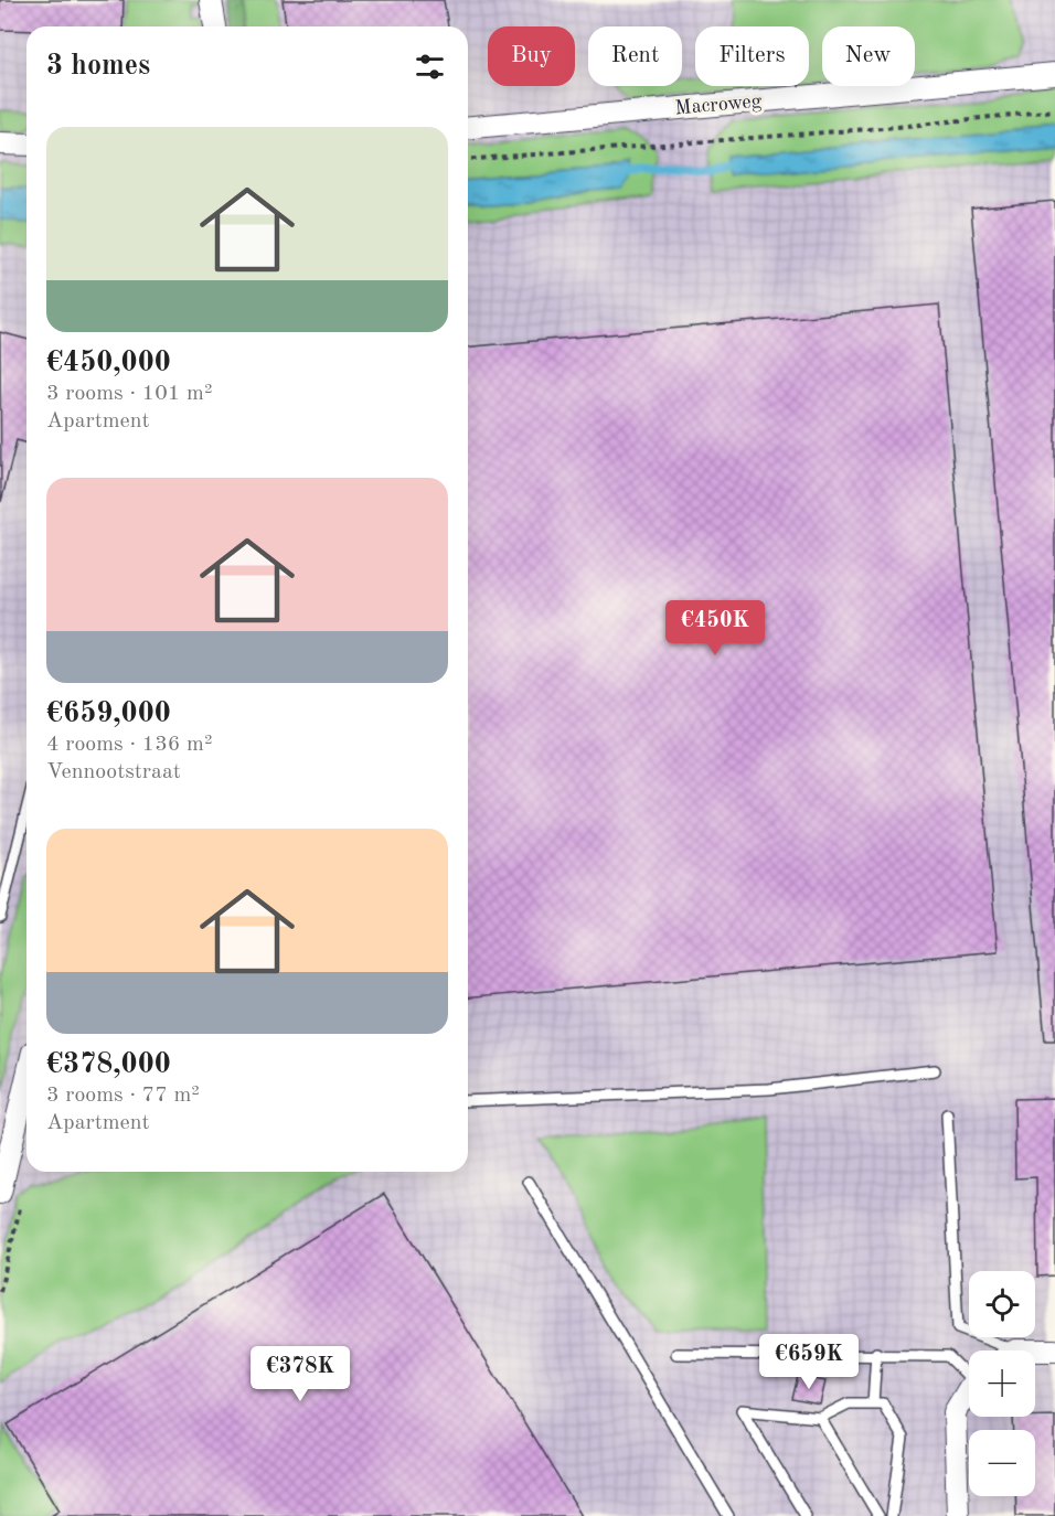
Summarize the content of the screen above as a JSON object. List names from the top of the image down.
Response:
{
  "streets": {
    "street": ["Macroweg"]
  },
  "page": {
    "chip": [
      "Buy",
      "Rent",
      "Filters",
      "New"
    ],
    "heading": "3 homes",
    "list": [
      {
        "name": "€450,000",
        "note": "3 rooms · 101 m² · Apartment"
      },
      {
        "name": "€659,000",
        "note": "4 rooms · 136 m² · Vennootstraat"
      },
      {
        "name": "€378,000",
        "note": "3 rooms · 77 m² · Apartment"
      }
    ],
    "price": ["€450K", "€659K", "€378K"],
    "map_buttons": ["+", "−"]
  }
}
